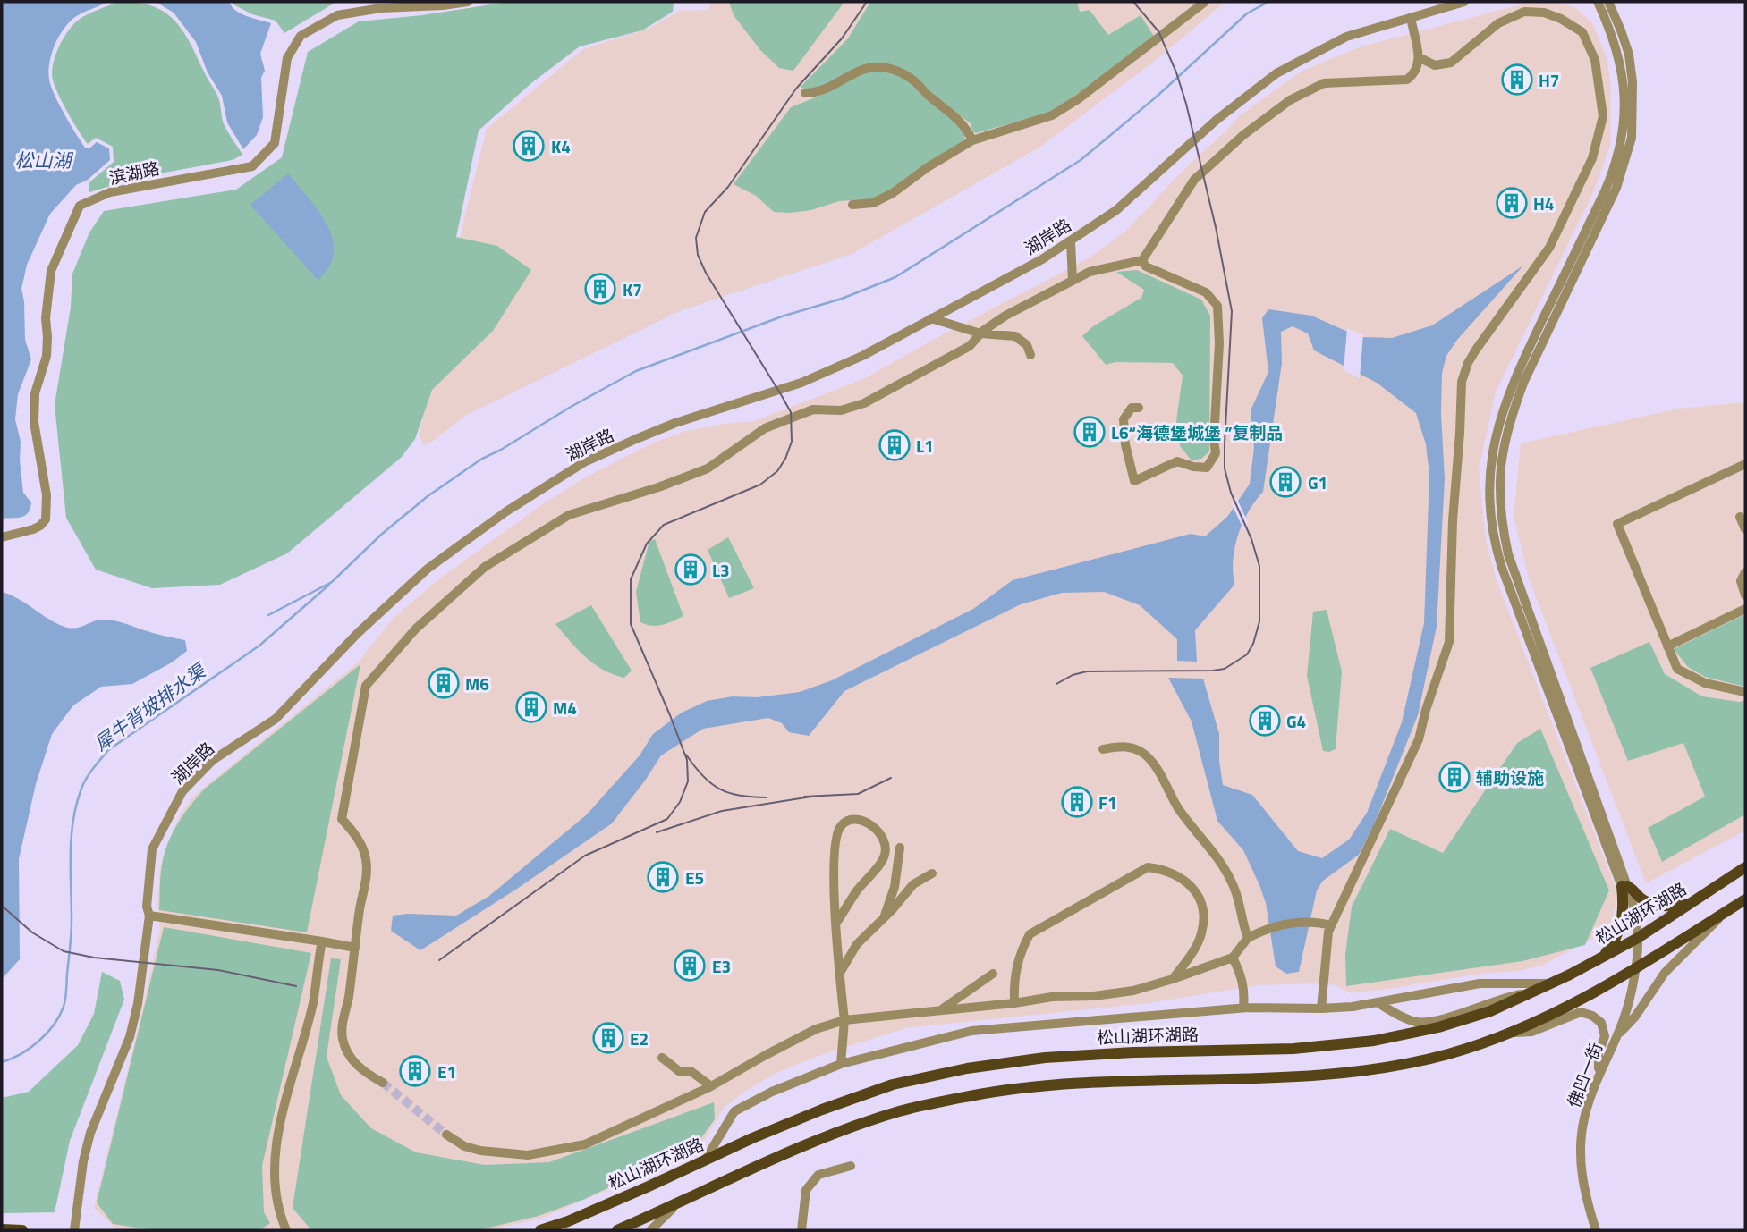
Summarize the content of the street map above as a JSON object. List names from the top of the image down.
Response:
{
  "streets": {
    "main road": ["松山湖环湖路"],
    "street": ["滨湖路", "湖岸路", "佛凹一街"]
  },
  "crossings": [
    ["松山湖环湖路", "佛凹一街"]
  ],
  "water": ["松山湖", "犀牛背坡排水渠"],
  "places": {
    "building": [
      "H7",
      "K4",
      "H4",
      "K7",
      "L6“海德堡城堡 ”复制品",
      "L1",
      "G1",
      "L3",
      "M6",
      "M4",
      "G4",
      "辅助设施",
      "F1",
      "E5",
      "E3",
      "E2",
      "E1"
    ]
  }
}
